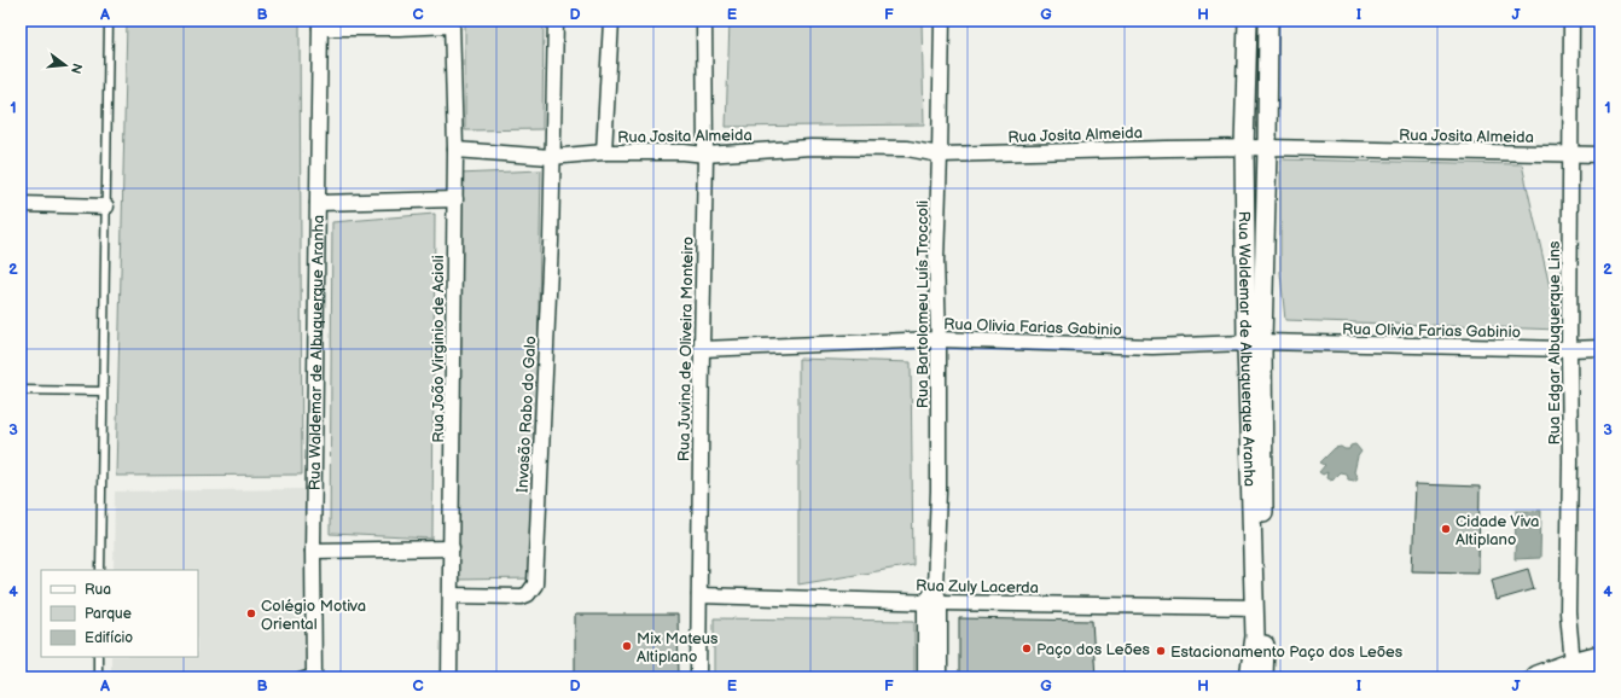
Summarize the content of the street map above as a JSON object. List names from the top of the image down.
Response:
{
  "streets": {
    "street": [
      "Rua Josita Almeida",
      "Rua Bartolomeu Luís Troccoli",
      "Rua Olivia Farias Gabinio",
      "Rua Edgar Albuquerque Lins",
      "Rua João Virginio de Acioli",
      "Rua Juvina de Oliveira Monteiro",
      "Rua Waldemar de Albuquerque Aranha",
      "Invasão Rabo do Galo",
      "Rua Zuly Lacerda"
    ]
  },
  "crossings": [
    ["Rua Josita Almeida", "Rua Bartolomeu Luís Troccoli"],
    ["Rua Josita Almeida", "Rua Edgar Albuquerque Lins"],
    ["Rua Josita Almeida", "Rua João Virginio de Acioli"],
    ["Rua Josita Almeida", "Rua Juvina de Oliveira Monteiro"],
    ["Rua Josita Almeida", "Rua Waldemar de Albuquerque Aranha"],
    ["Rua Josita Almeida", "Invasão Rabo do Galo"],
    ["Rua Bartolomeu Luís Troccoli", "Rua Olivia Farias Gabinio"],
    ["Rua Bartolomeu Luís Troccoli", "Rua Zuly Lacerda"],
    ["Rua Olivia Farias Gabinio", "Rua Edgar Albuquerque Lins"],
    ["Rua Olivia Farias Gabinio", "Rua Juvina de Oliveira Monteiro"],
    ["Rua Olivia Farias Gabinio", "Rua Waldemar de Albuquerque Aranha"],
    ["Rua João Virginio de Acioli", "Invasão Rabo do Galo"],
    ["Rua Juvina de Oliveira Monteiro", "Rua Zuly Lacerda"],
    ["Rua Waldemar de Albuquerque Aranha", "Rua Zuly Lacerda"]
  ],
  "places": [
    "Cidade Viva Altiplano",
    "Colégio Motiva Oriental",
    "Mix Mateus Altiplano",
    "Paço dos Leões",
    "Estacionamento Paço dos Leões"
  ],
  "legend": ["Rua", "Parque", "Edifício"],
  "north": "right",
  "grid": {
    "columns": [
      "A",
      "B",
      "C",
      "D",
      "E",
      "F",
      "G",
      "H",
      "I",
      "J"
    ],
    "rows": [
      "1",
      "2",
      "3",
      "4"
    ]
  }
}
